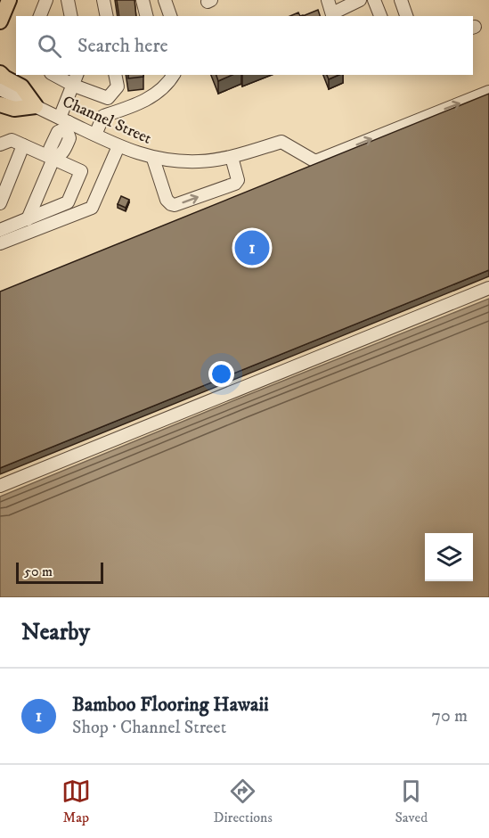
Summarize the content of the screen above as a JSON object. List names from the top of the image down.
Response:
{
  "streets": {
    "street": ["Channel Street"]
  },
  "one_way": ["Channel Street"],
  "scale_bar": "50 m",
  "page": {
    "search": "Search here",
    "pins": "1",
    "scale": "50 m",
    "heading": "Nearby",
    "list": [
      {
        "mark": "1",
        "name": "Bamboo Flooring Hawaii",
        "note": "Shop · Channel Street",
        "value": "70 m"
      }
    ],
    "nav": ["Map", "Directions", "Saved"]
  }
}
